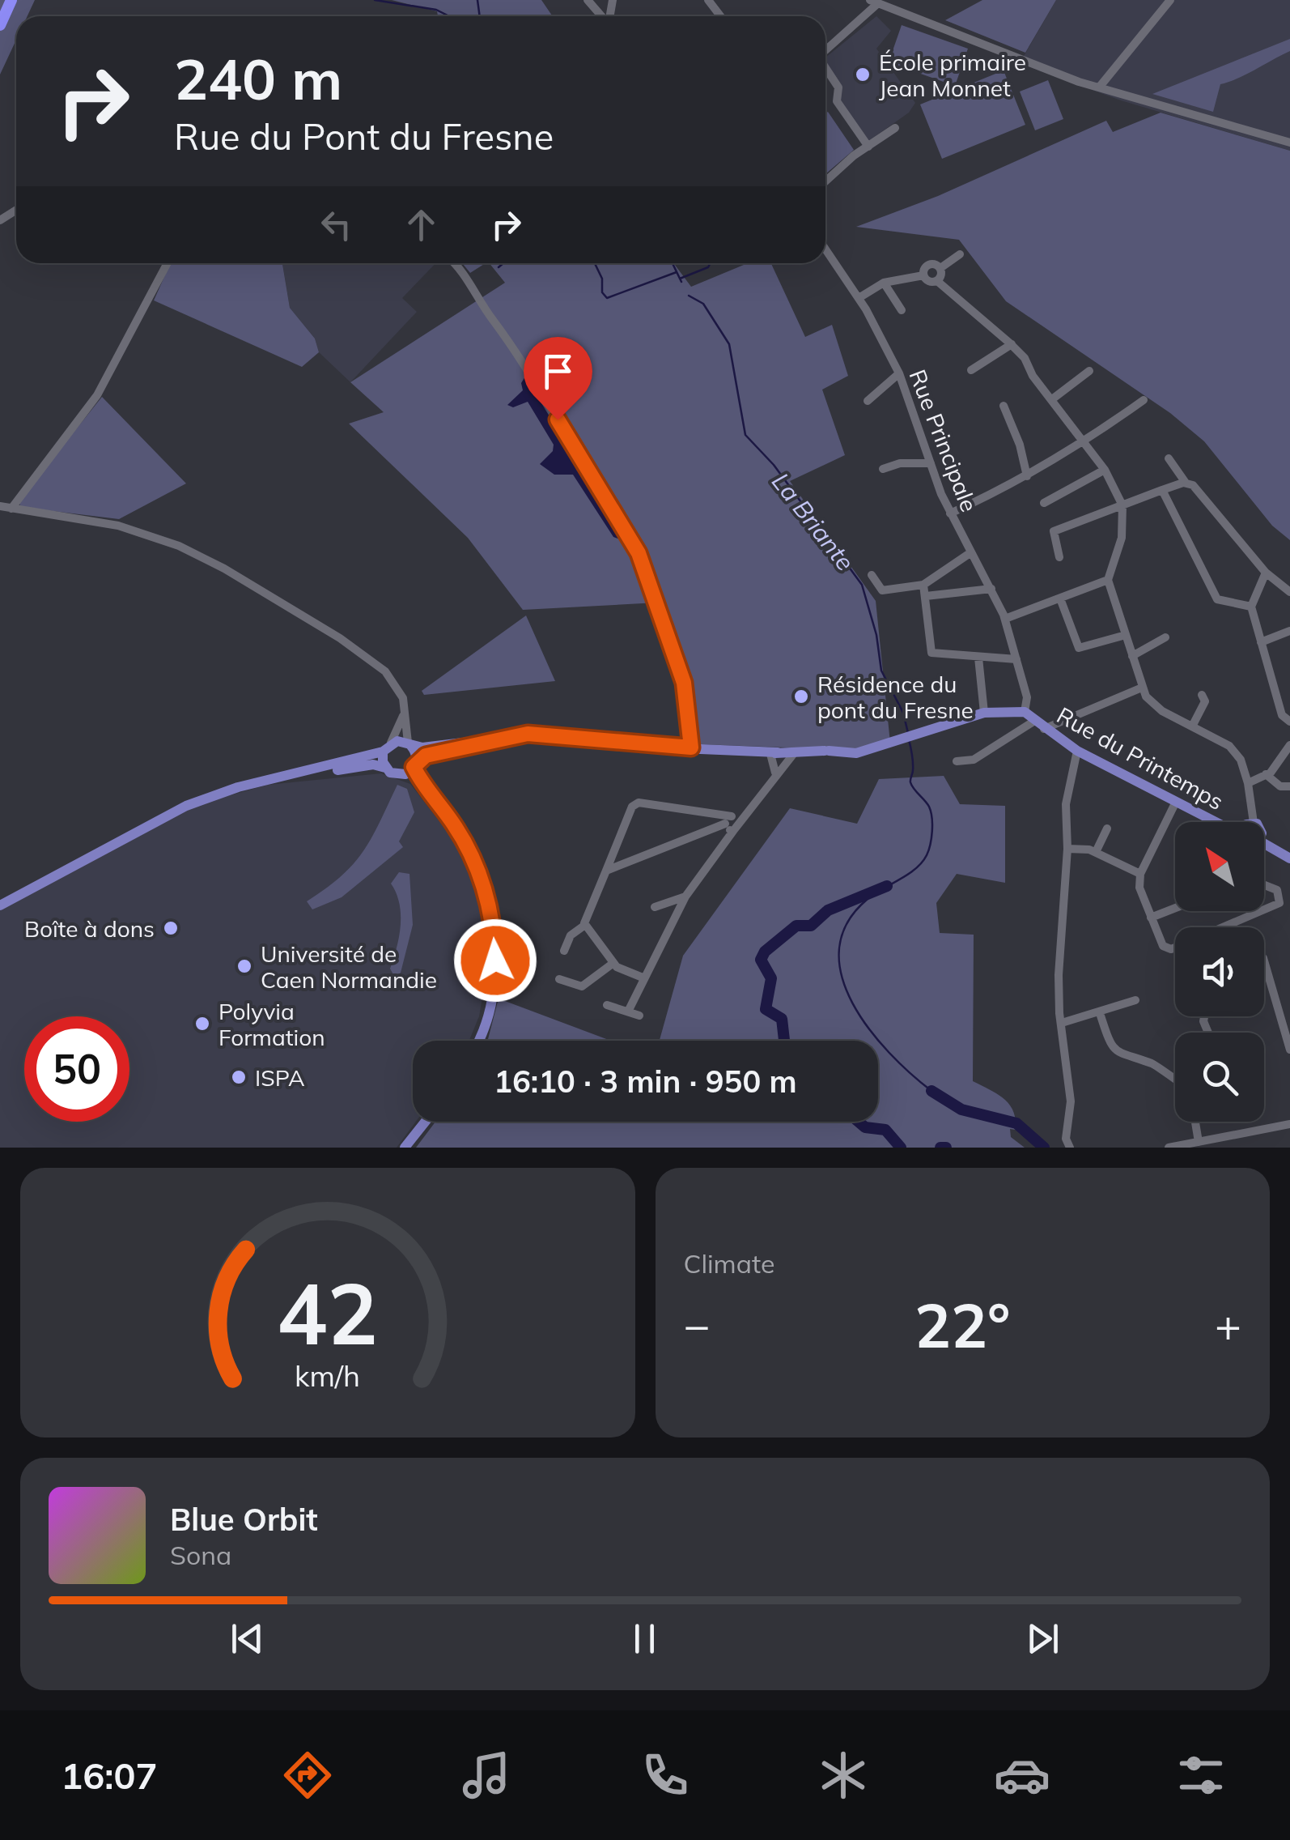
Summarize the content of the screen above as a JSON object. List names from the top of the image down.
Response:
{
  "streets": {
    "main road": ["Rue du Printemps"],
    "street": ["Rue Principale"]
  },
  "crossings": [
    ["Rue Principale", "Rue du Printemps"]
  ],
  "water": ["La Briante"],
  "places": [
    "École primaire Jean Monnet",
    "Résidence du pont du Fresne",
    "Boîte à dons",
    "Université de Caen Normandie",
    "Polyvia Formation",
    "ISPA"
  ],
  "north": "top left",
  "page": {
    "turn": ["240 m", "Rue du Pont du Fresne"],
    "limit": "50",
    "trip": "16:10 · 3 min · 950 m",
    "tile": "Climate",
    "heat": ["−", "22°", "+"],
    "song": ["Blue Orbit", "Sona"],
    "tabs": "16:07",
    "gauge": ["42", "km/h"]
  }
}
